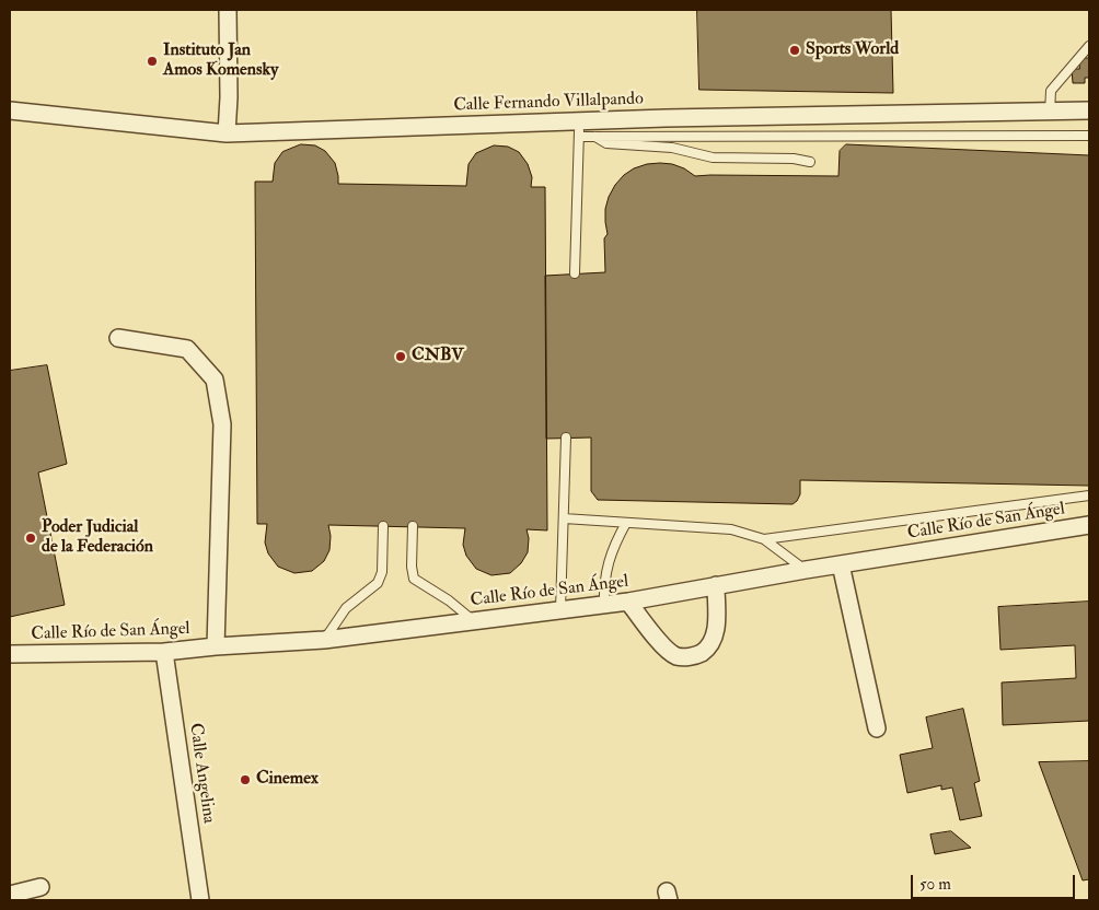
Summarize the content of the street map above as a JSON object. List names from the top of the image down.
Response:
{
  "streets": {
    "street": ["Calle Fernando Villalpando", "Calle Río de San Ángel", "Calle Angelina"]
  },
  "crossings": [
    ["Calle Río de San Ángel", "Calle Angelina"]
  ],
  "places": [
    "Sports World",
    "Instituto Jan Amos Komensky",
    "CNBV",
    "Poder Judicial de la Federación",
    "Cinemex"
  ],
  "scale_bar": "50 m"
}
